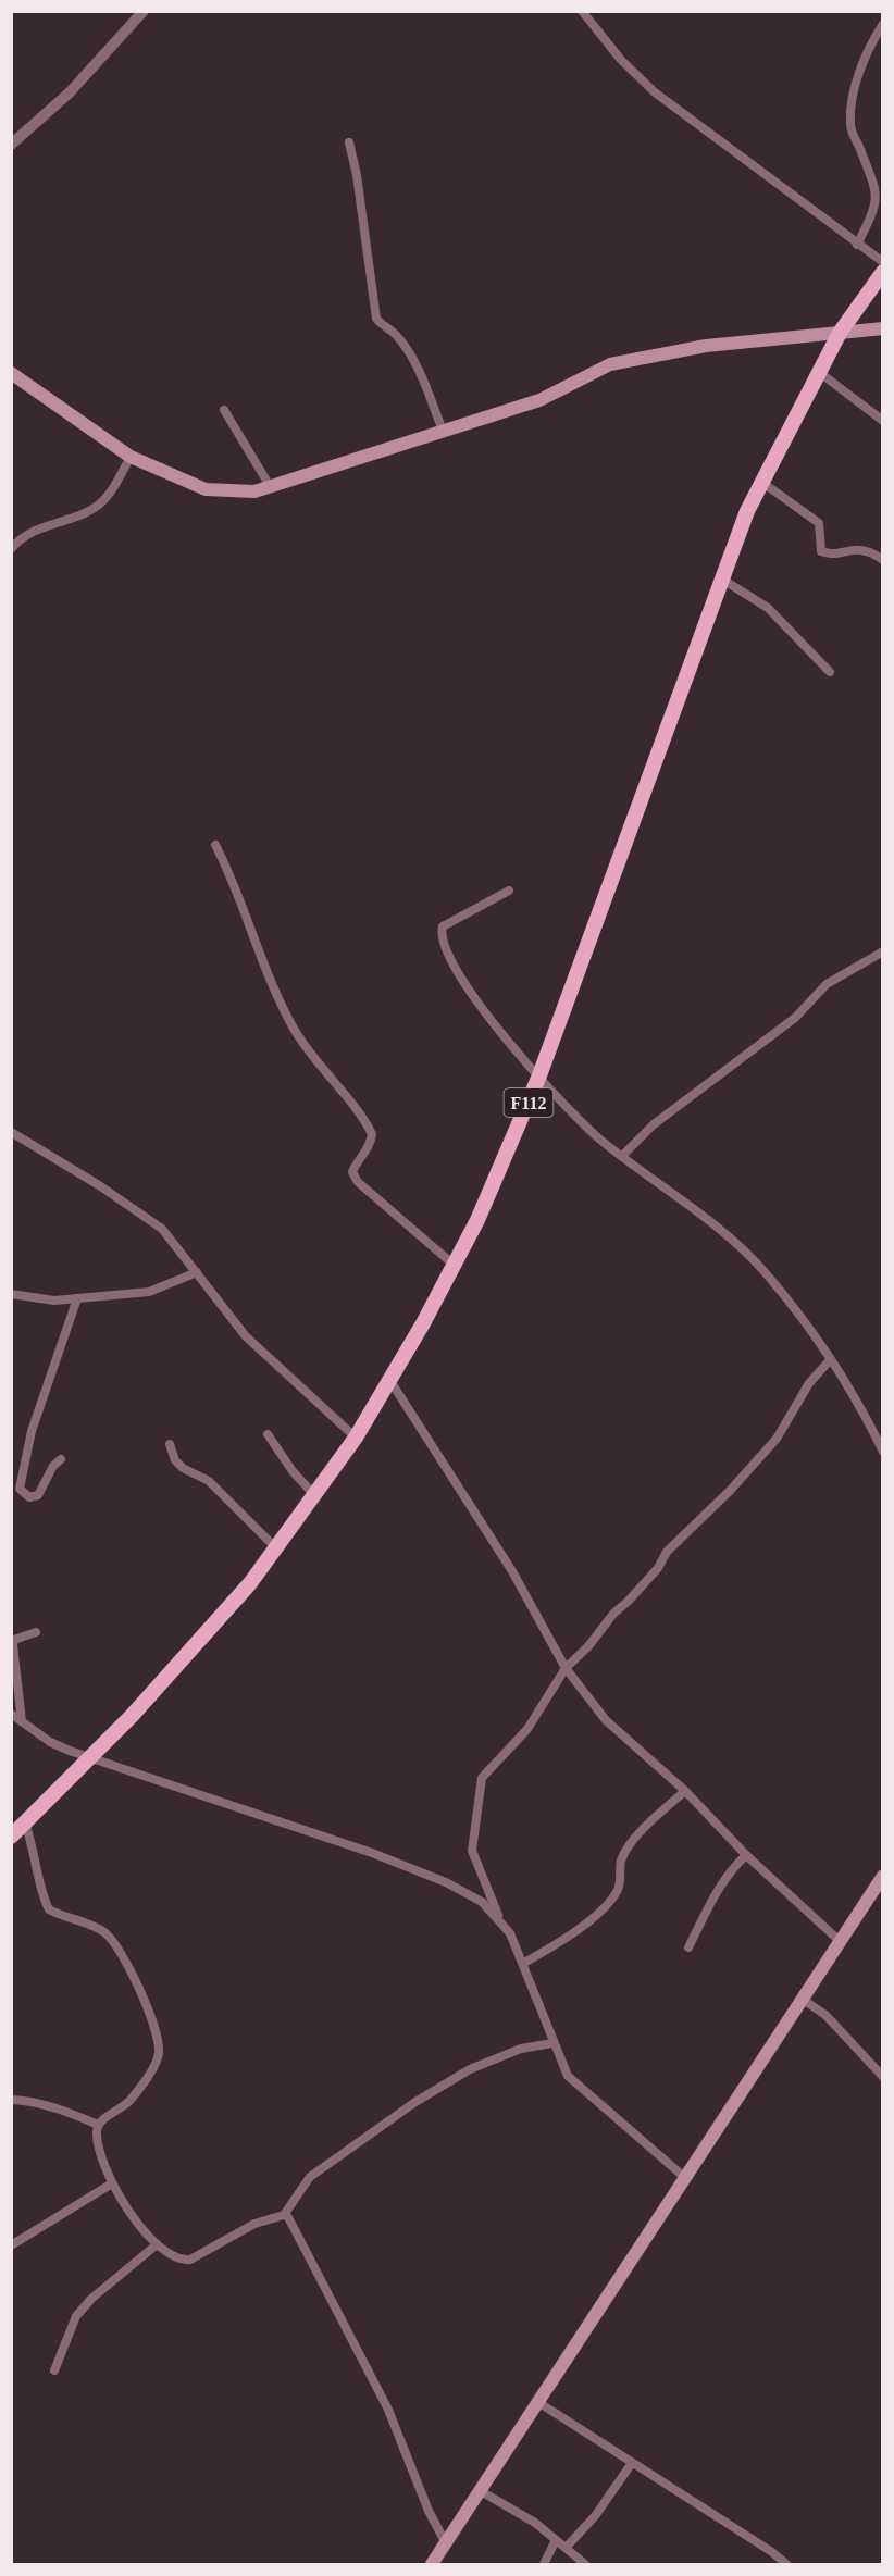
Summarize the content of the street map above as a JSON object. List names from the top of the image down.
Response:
{
  "streets": {
    "main road": ["F112"]
  }
}
